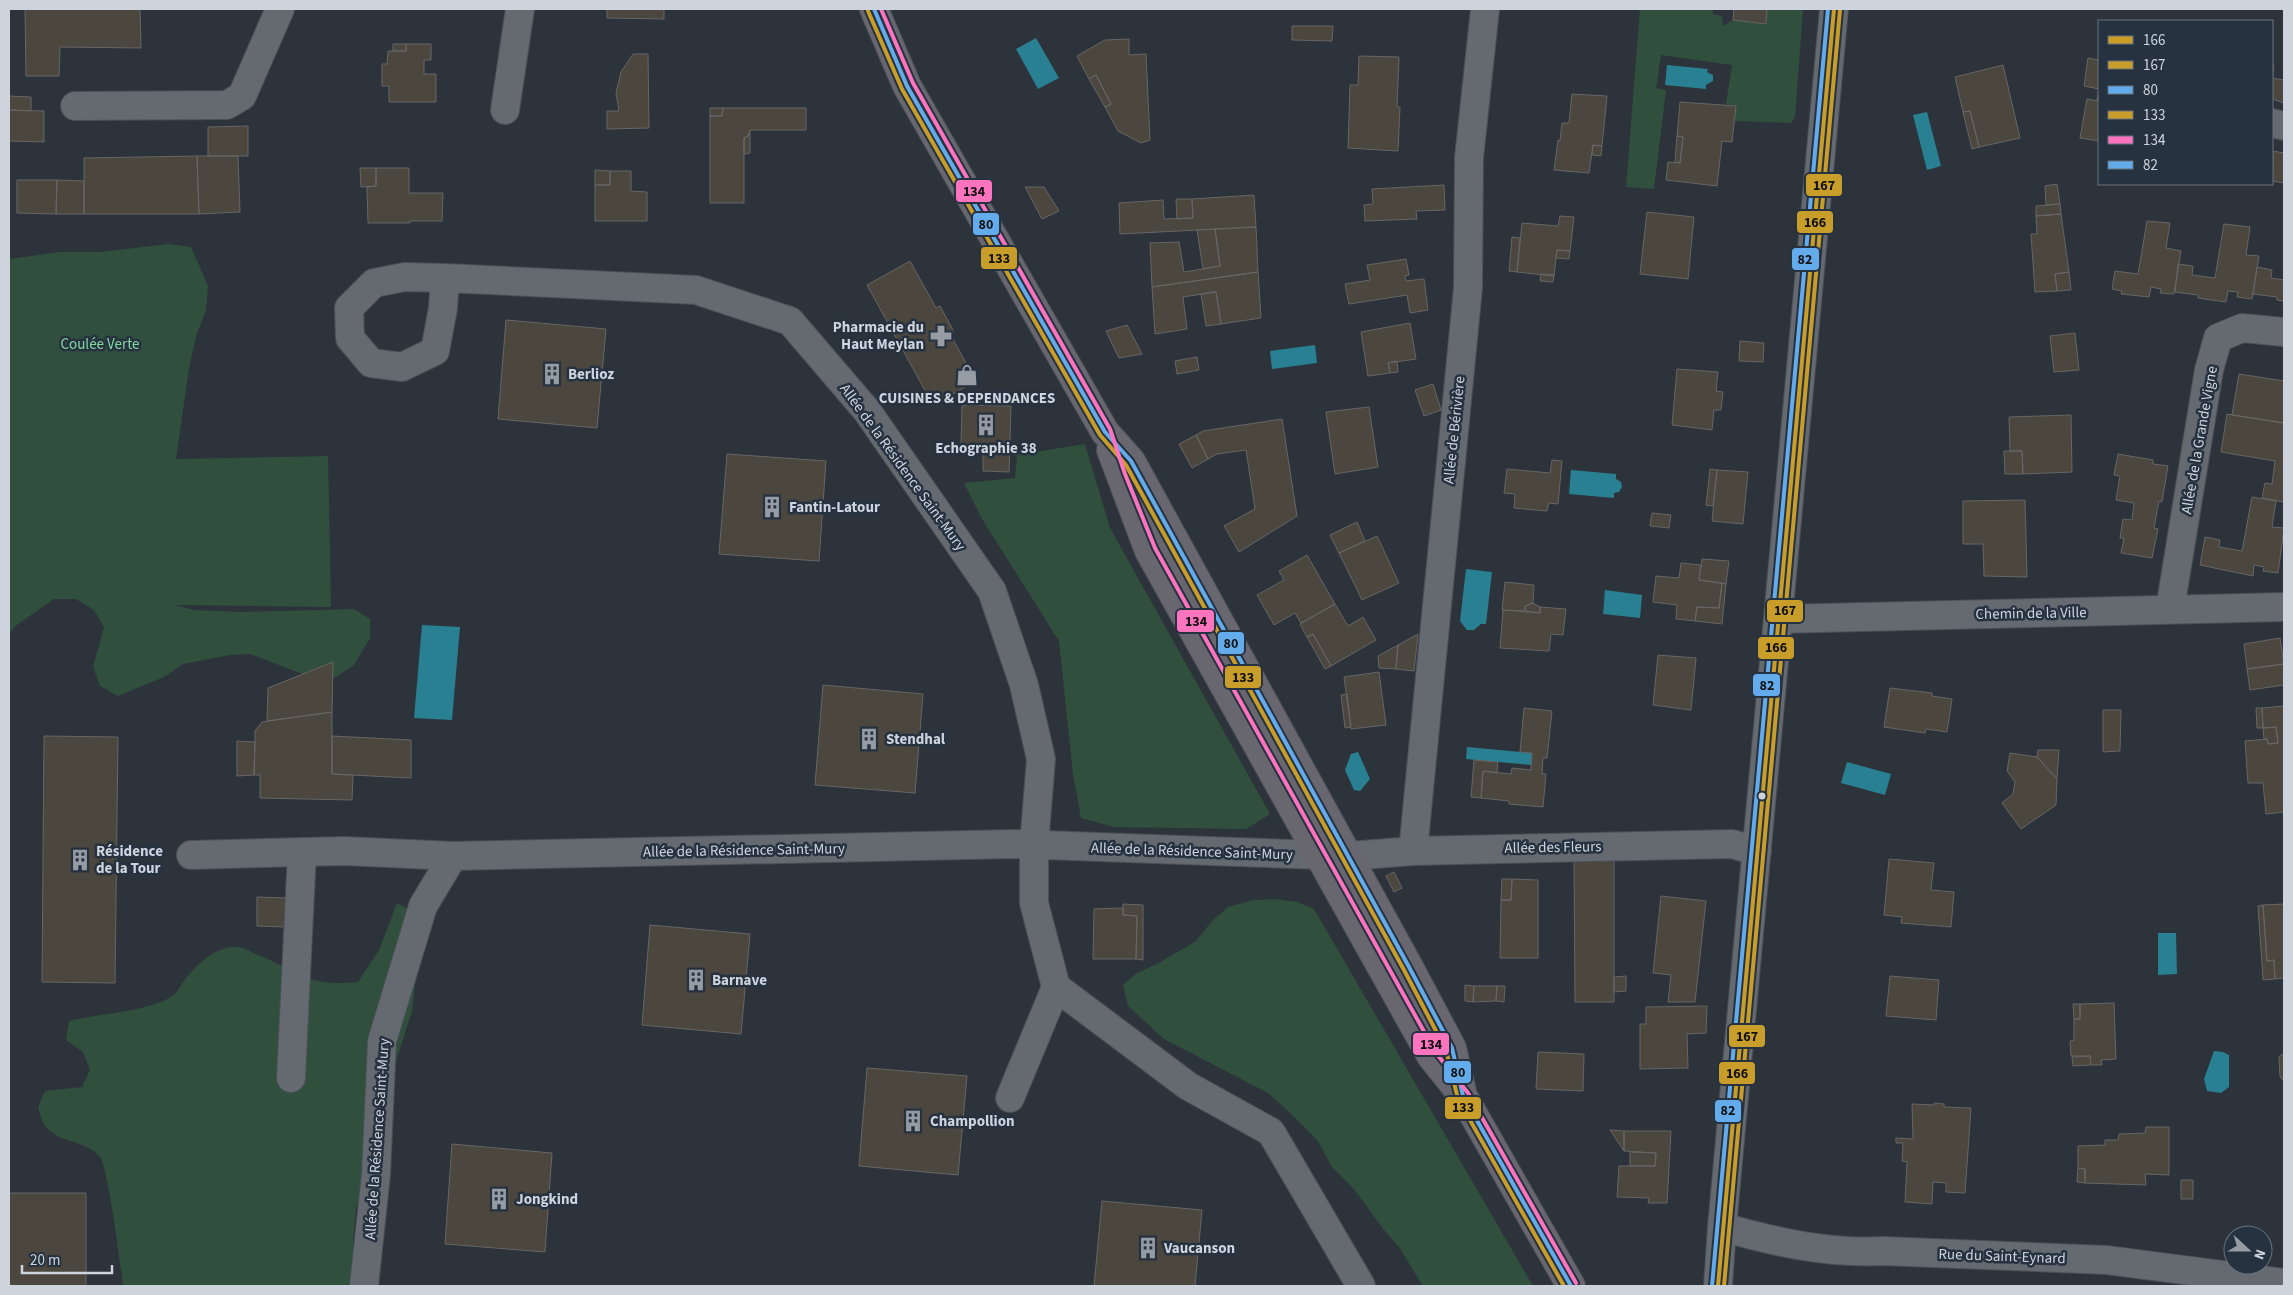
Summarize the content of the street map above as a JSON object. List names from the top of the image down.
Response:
{
  "streets": {
    "street": [
      "Allée de Bérivière",
      "Allée de la Grande Vigne",
      "Allée de la Résidence Saint-Mury",
      "Chemin de la Ville",
      "Allée des Fleurs",
      "Rue du Saint-Eynard"
    ]
  },
  "crossings": [
    ["Allée de Bérivière", "Allée des Fleurs"],
    ["Allée de la Grande Vigne", "Chemin de la Ville"],
    ["Allée de la Résidence Saint-Mury", "Allée des Fleurs"]
  ],
  "parks": ["Coulée Verte"],
  "places": {
    "pharmacy": ["Pharmacie du Haut Meylan"],
    "building": [
      "Berlioz",
      "Echographie 38",
      "Fantin-Latour",
      "Stendhal",
      "Résidence de la Tour",
      "Barnave",
      "Champollion",
      "Jongkind",
      "Vaucanson"
    ],
    "shop": ["CUISINES & DEPENDANCES"]
  },
  "lines": [
    "transit line 166",
    "transit line 80",
    "transit line 134",
    "transit line 82",
    "transit line 167",
    "transit line 133"
  ],
  "legend": [
    "166",
    "167",
    "80",
    "133",
    "134",
    "82"
  ],
  "scale_bar": "20 m",
  "north": "right"
}
